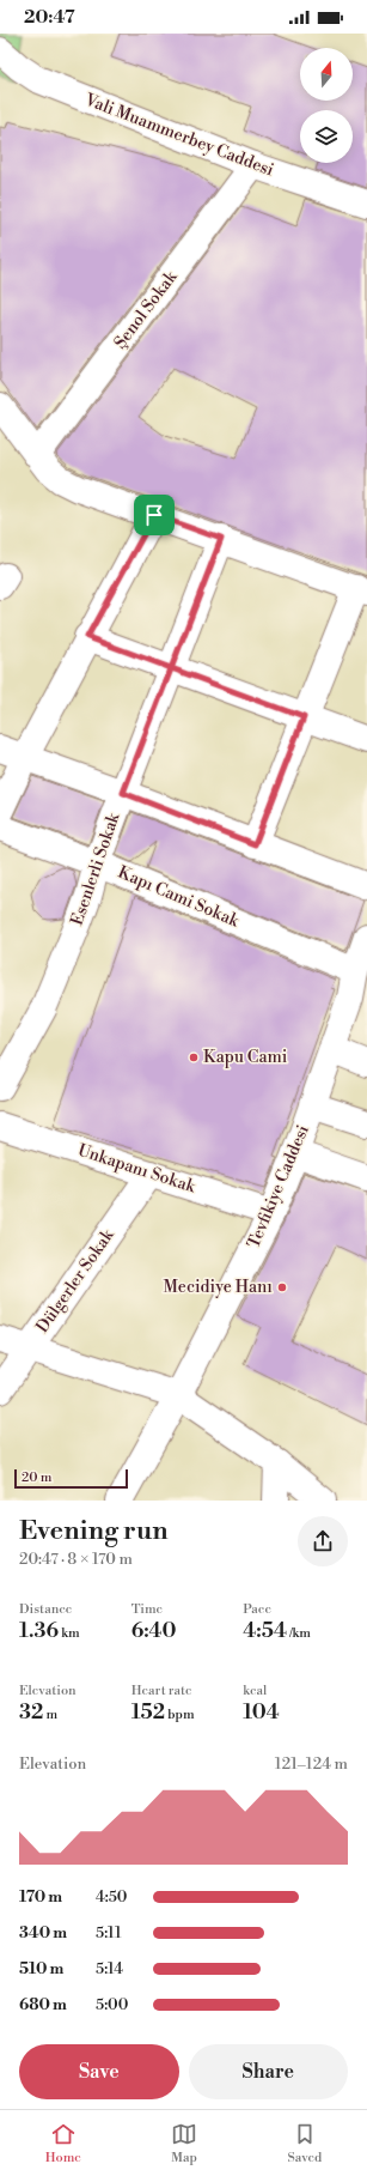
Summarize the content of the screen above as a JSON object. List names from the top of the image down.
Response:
{
  "streets": {
    "street": [
      "Vali Muammerbey Caddesi",
      "Şenol Sokak",
      "Esenlerli Sokak",
      "Kapı Cami Sokak",
      "Unkapanı Sokak",
      "Tevfikiye Caddesi",
      "Dülgerler Sokak"
    ]
  },
  "crossings": [
    ["Vali Muammerbey Caddesi", "Şenol Sokak"],
    ["Esenlerli Sokak", "Kapı Cami Sokak"],
    ["Kapı Cami Sokak", "Tevfikiye Caddesi"],
    ["Unkapanı Sokak", "Tevfikiye Caddesi"],
    ["Unkapanı Sokak", "Dülgerler Sokak"]
  ],
  "places": ["Kapu Cami", "Mecidiye Hanı"],
  "scale_bar": "20 m",
  "north": "top",
  "page": {
    "status": "20:47",
    "scale": "20 m",
    "heading": ["Evening run", "20:47 · 8 × 170 m"],
    "stats": [
      ["Distance", "1.36 km"],
      ["Time", "6:40"],
      ["Pace", "4:54 /km"],
      ["Elevation", "32 m"],
      ["Heart rate", "152 bpm"],
      ["kcal", "104"]
    ],
    "chart": ["Elevation", "121–124 m"],
    "list": [
      {
        "name": "170 m",
        "note": "4:50"
      },
      {
        "name": "340 m",
        "note": "5:11"
      },
      {
        "name": "510 m",
        "note": "5:14"
      },
      {
        "name": "680 m",
        "note": "5:00"
      }
    ],
    "buttons": ["Save", "Share"],
    "tabs": ["Home", "Map", "Saved"]
  }
}
